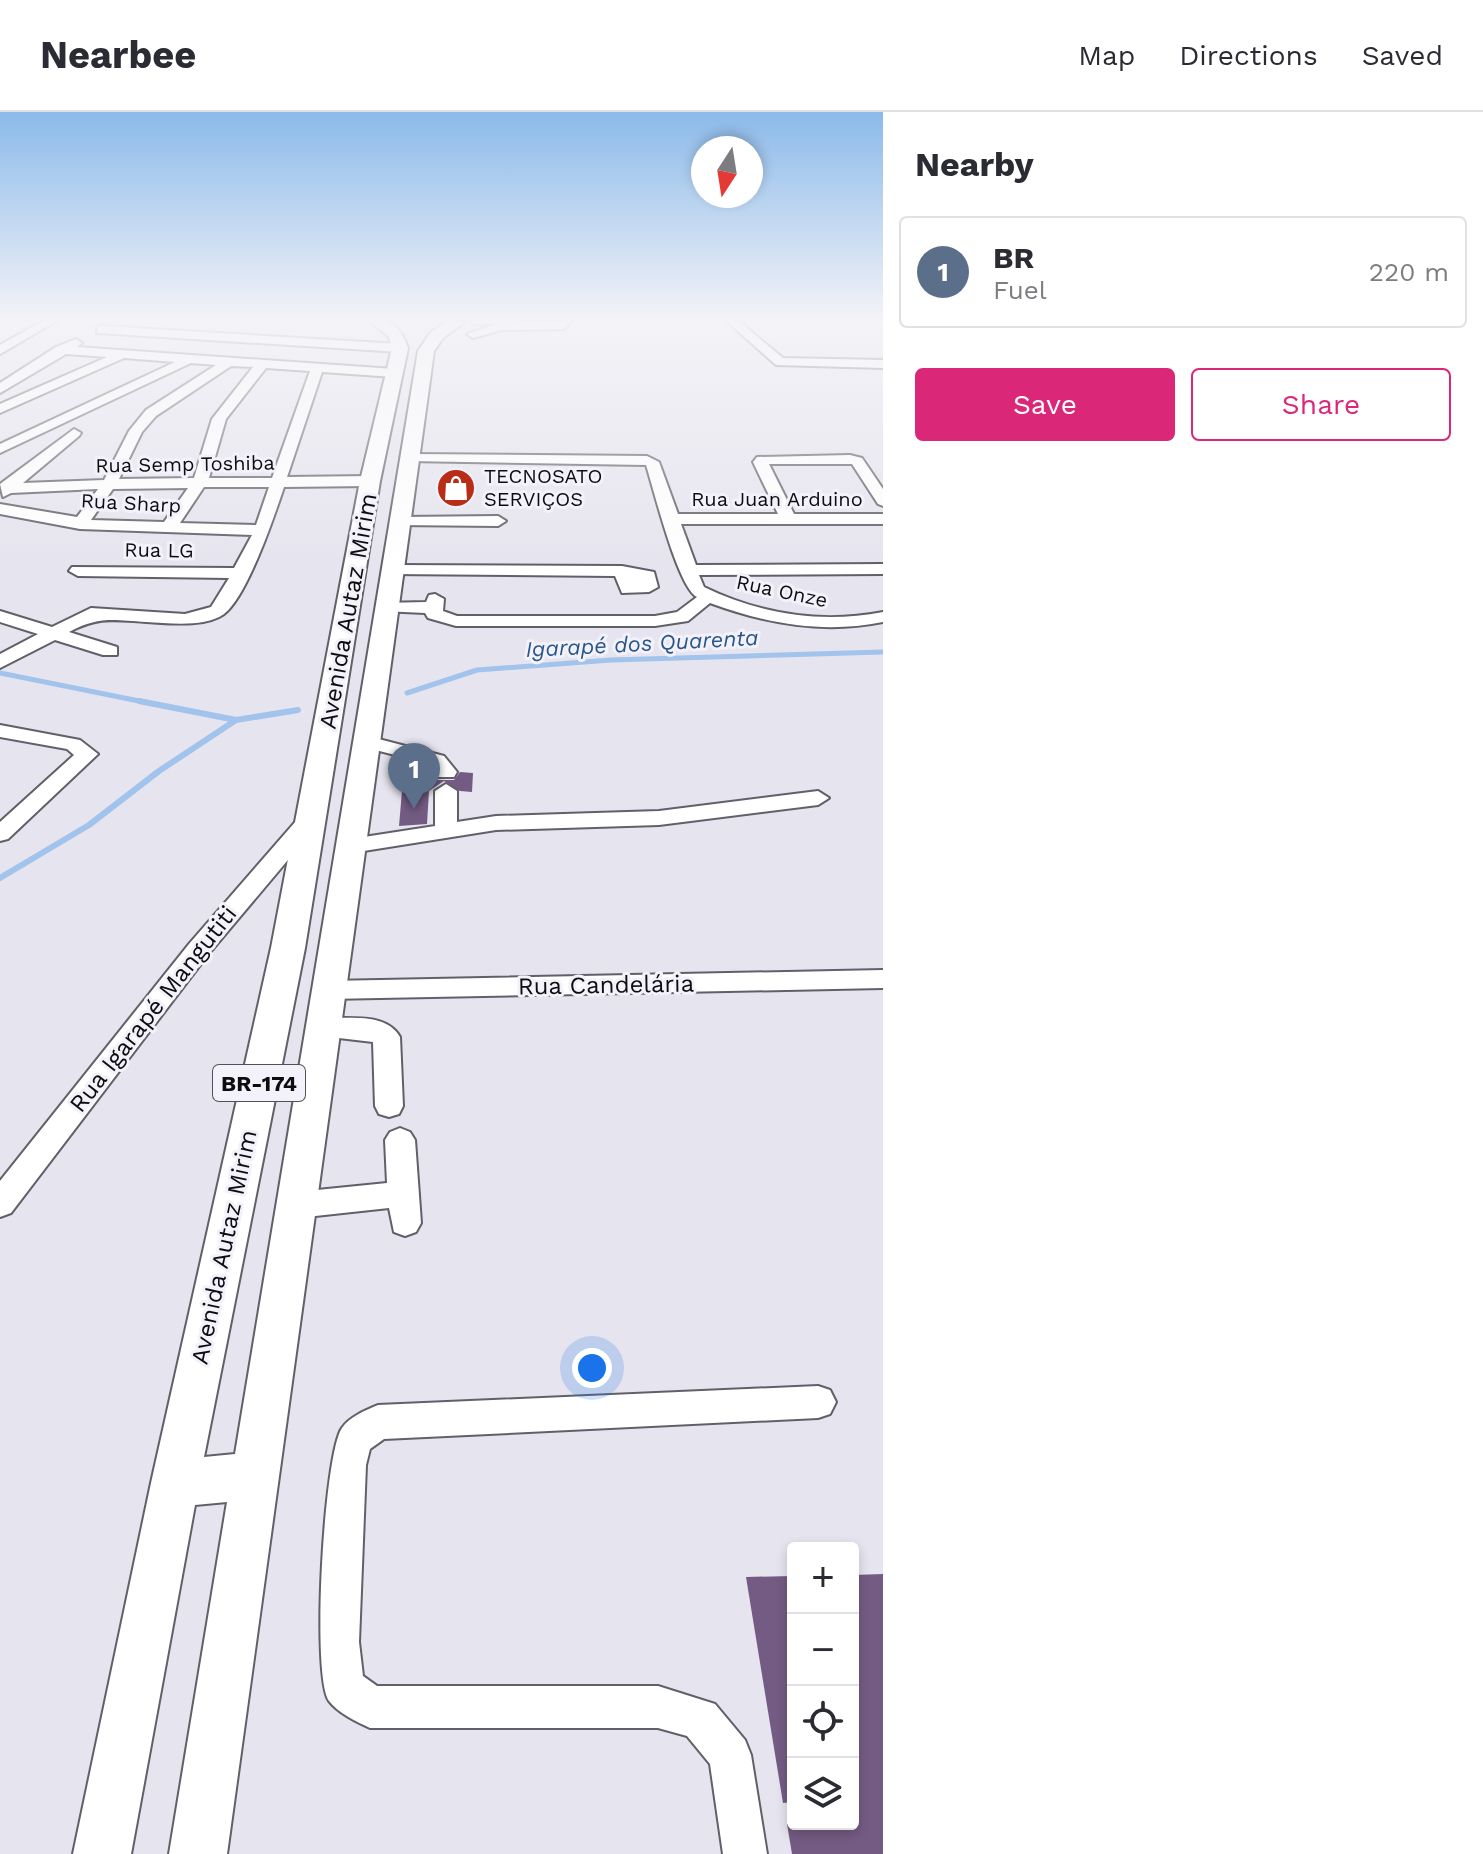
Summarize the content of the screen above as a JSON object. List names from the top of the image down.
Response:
{
  "streets": {
    "main road": ["Avenida Autaz Mirim", "BR-174"],
    "street": [
      "Rua Semp Toshiba",
      "Rua Juan Arduino",
      "Rua Sharp",
      "Rua LG",
      "Rua Onze",
      "Rua Candelária",
      "Rua Igarapé Mangutiti"
    ]
  },
  "crossings": [
    ["Rua Semp Toshiba", "Avenida Autaz Mirim"],
    ["Avenida Autaz Mirim", "Rua Candelária"],
    ["Avenida Autaz Mirim", "Rua Igarapé Mangutiti"]
  ],
  "water": ["Igarapé dos Quarenta"],
  "places": {
    "shop": ["TECNOSATO SERVIÇOS"]
  },
  "north": "bottom",
  "page": {
    "header": "Nearbee",
    "nav": ["Map", "Directions", "Saved"],
    "heading": "Nearby",
    "list": [
      {
        "mark": "1",
        "name": "BR",
        "note": "Fuel",
        "value": "220 m"
      }
    ],
    "buttons": ["Save", "Share"],
    "pins": "1",
    "map_buttons": ["+", "−"]
  }
}
